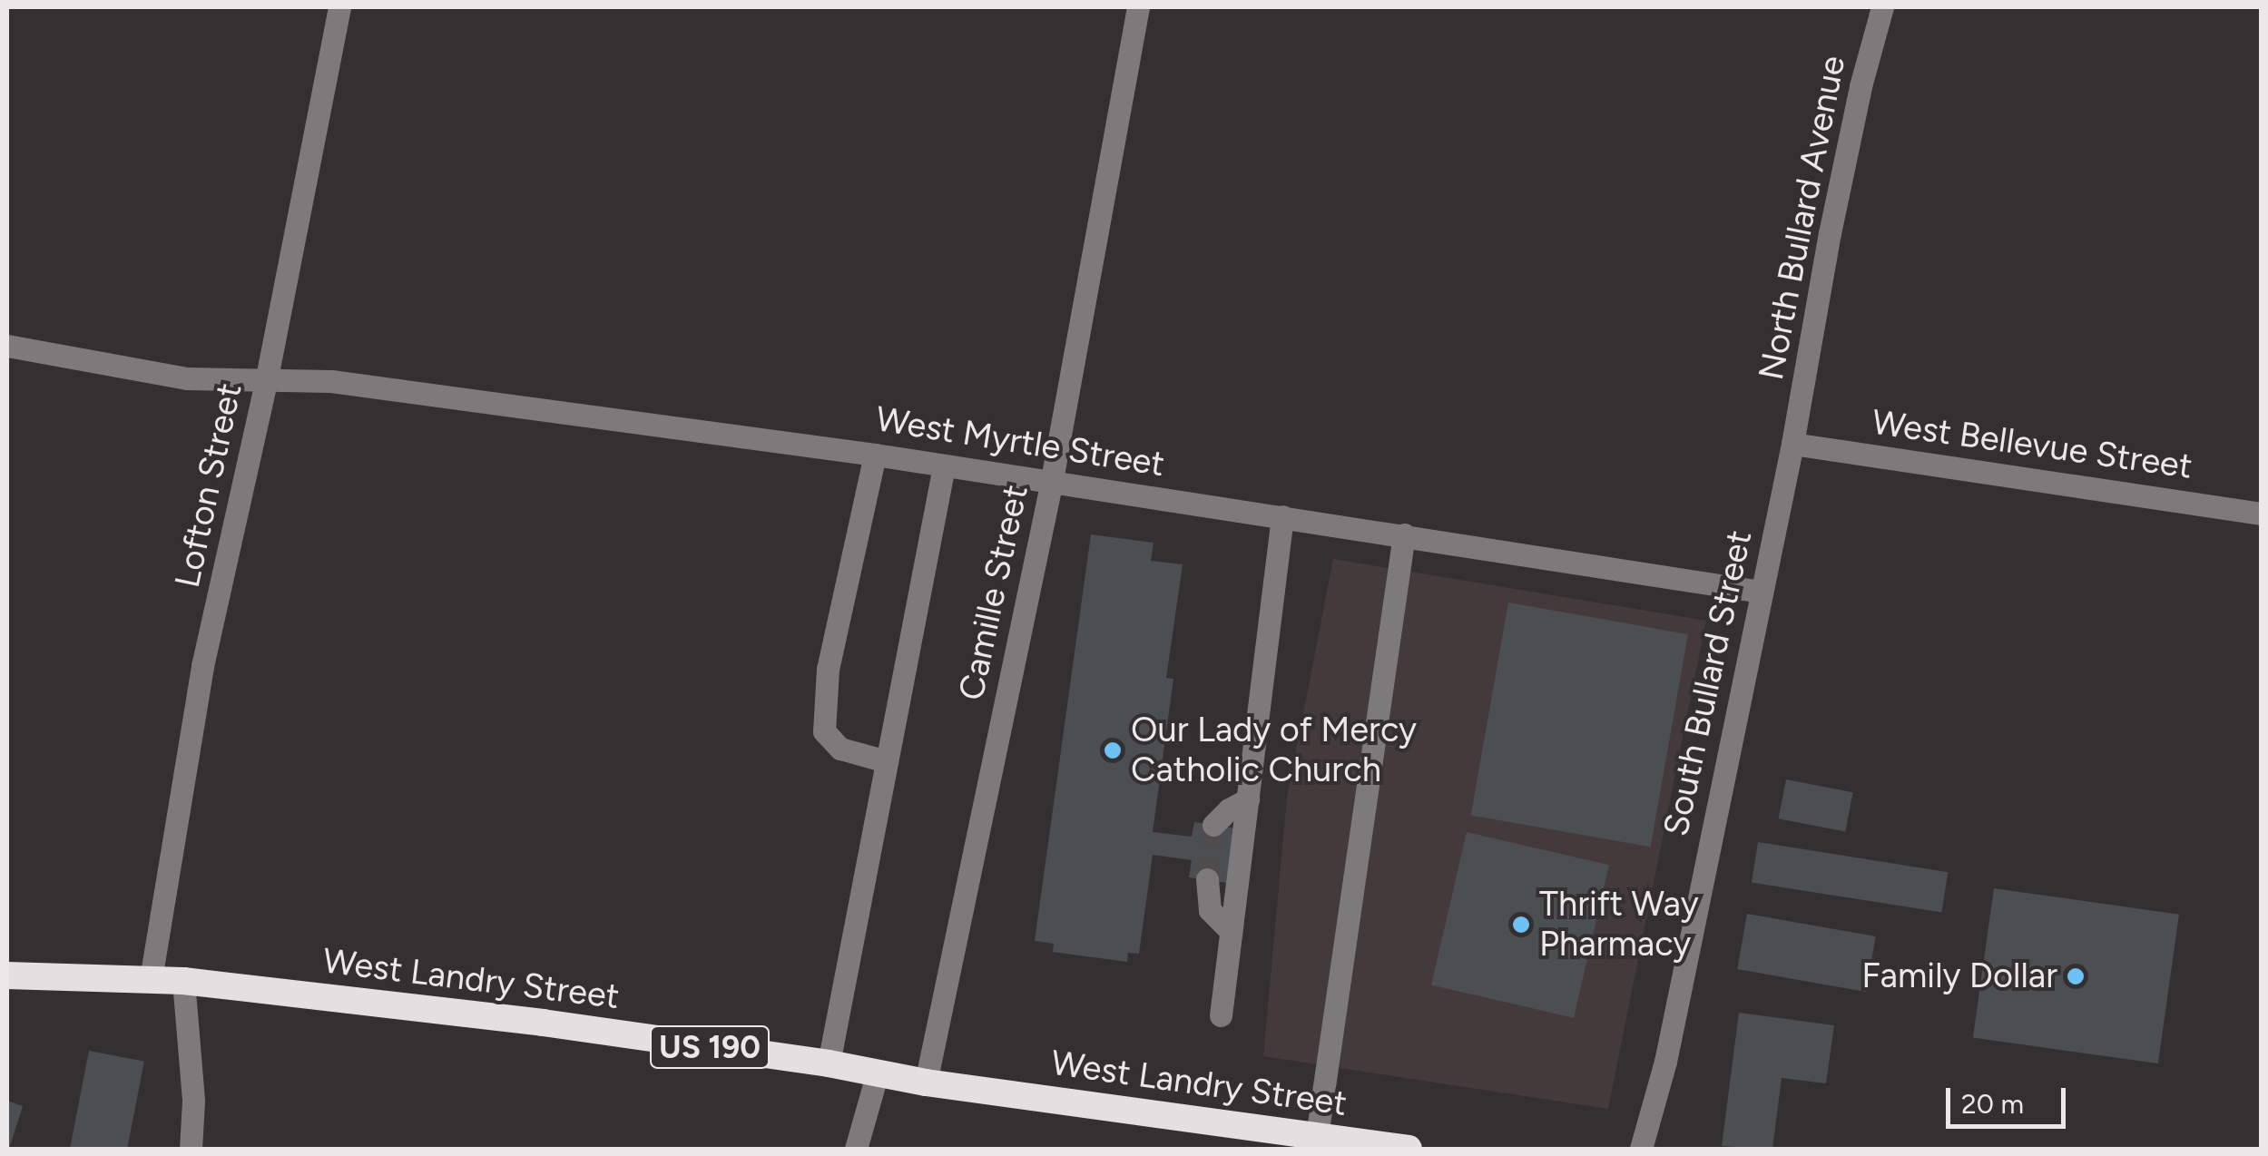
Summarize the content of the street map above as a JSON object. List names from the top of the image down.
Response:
{
  "streets": {
    "highway": ["West Landry Street", "US 190"],
    "street": [
      "North Bullard Avenue",
      "West Myrtle Street",
      "West Bellevue Street",
      "Lofton Street",
      "Camille Street",
      "South Bullard Street"
    ]
  },
  "crossings": [
    ["North Bullard Avenue", "West Bellevue Street"],
    ["North Bullard Avenue", "South Bullard Street"],
    ["West Myrtle Street", "Lofton Street"],
    ["West Myrtle Street", "Camille Street"],
    ["West Myrtle Street", "South Bullard Street"],
    ["West Bellevue Street", "South Bullard Street"],
    ["Lofton Street", "West Landry Street"],
    ["Camille Street", "West Landry Street"]
  ],
  "places": ["Our Lady of Mercy Catholic Church", "Thrift Way Pharmacy", "Family Dollar"],
  "scale_bar": "20 m"
}
